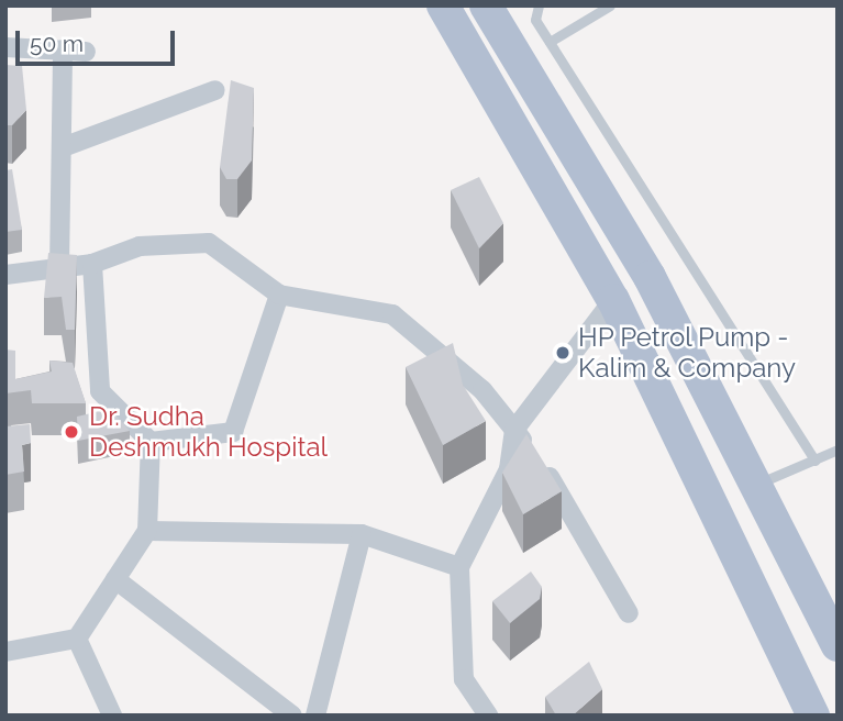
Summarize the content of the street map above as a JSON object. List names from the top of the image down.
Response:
{
  "places": ["HP Petrol Pump - Kalim & Company", "Dr. Sudha Deshmukh Hospital"],
  "scale_bar": "50 m"
}
